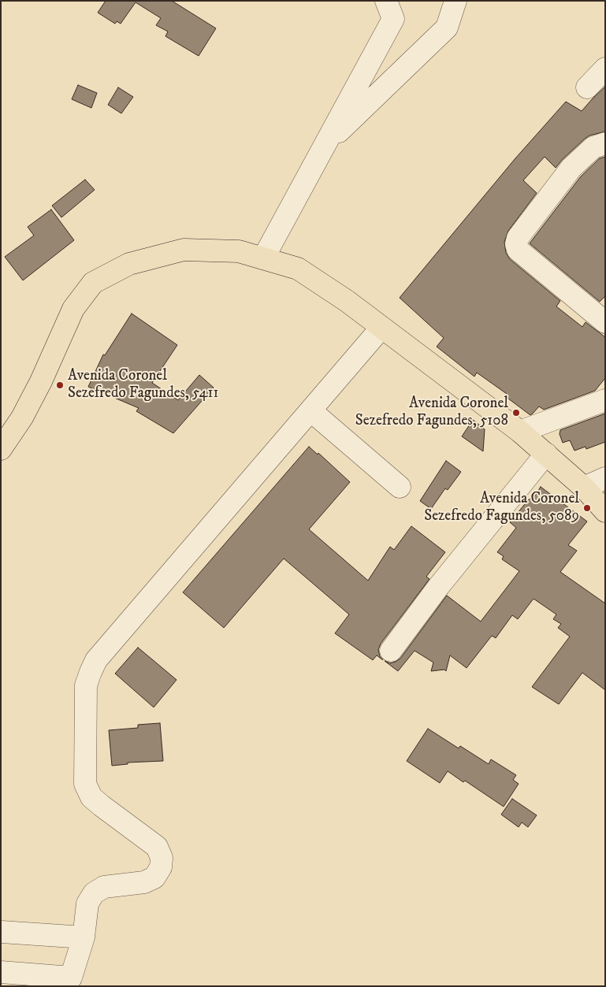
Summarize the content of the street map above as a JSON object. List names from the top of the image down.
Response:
{
  "places": ["Avenida Coronel Sezefredo Fagundes, 5411", "Avenida Coronel Sezefredo Fagundes, 5108", "Avenida Coronel Sezefredo Fagundes, 5089"]
}
